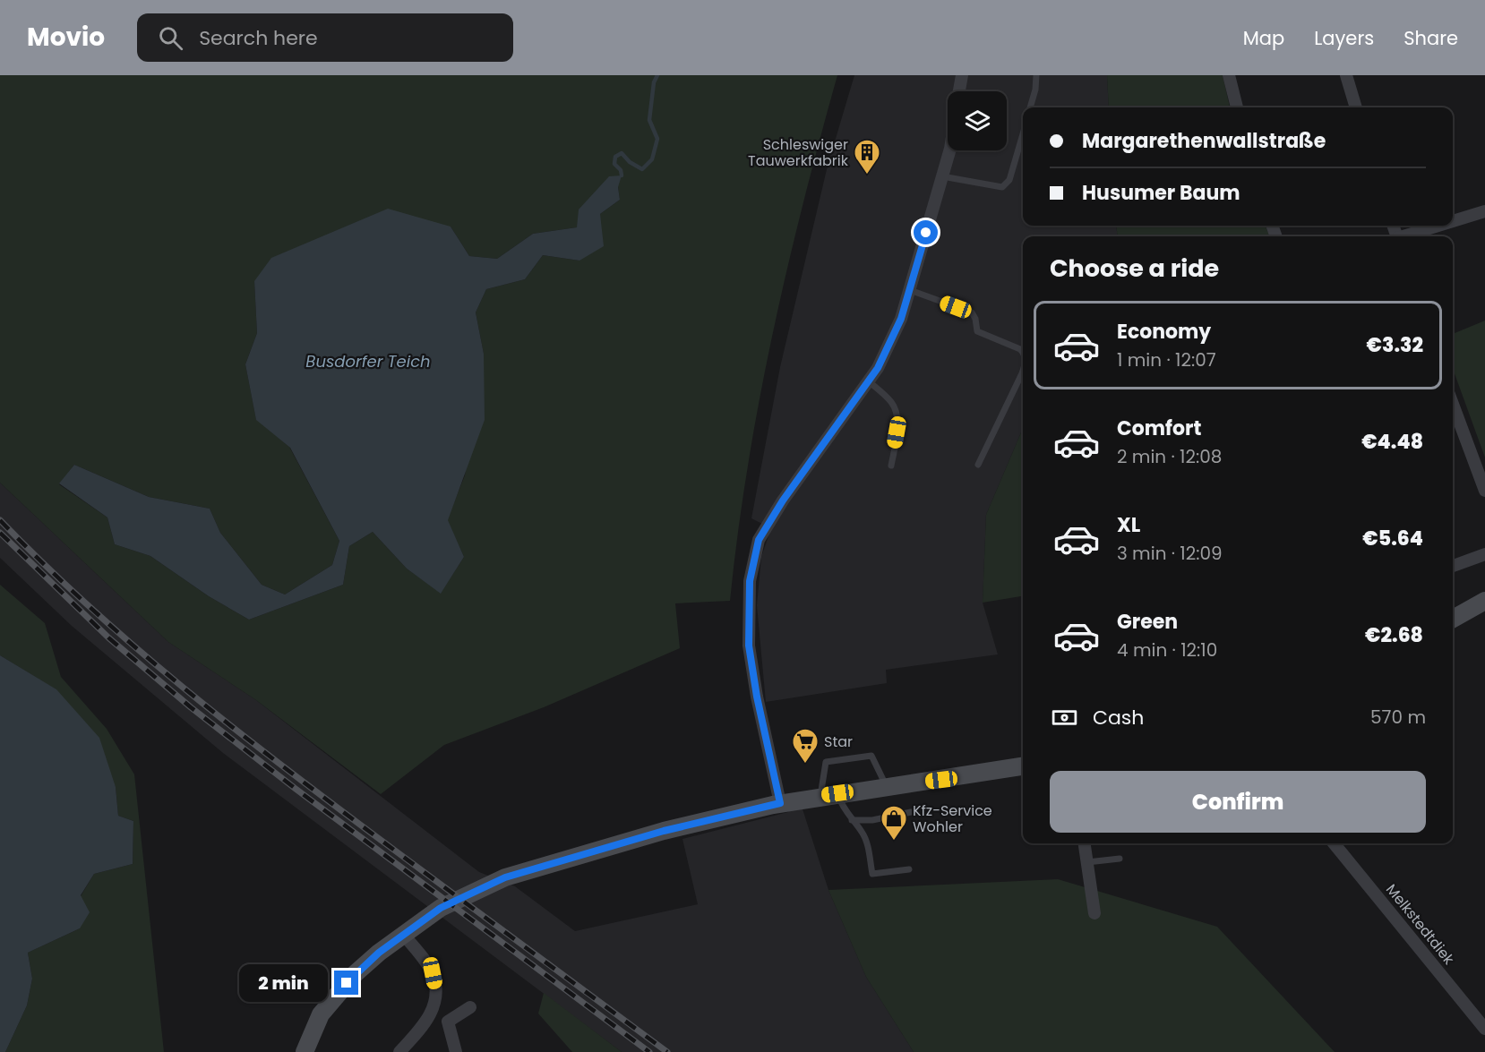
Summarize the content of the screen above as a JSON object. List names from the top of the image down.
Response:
{
  "streets": {
    "street": ["Melkstedtdiek"]
  },
  "water": ["Busdorfer Teich"],
  "places": {
    "building": ["Schleswiger Tauwerkfabrik"],
    "supermarket": ["Star"],
    "shop": ["Kfz-Service Wohler"]
  },
  "page": {
    "header": "Movio",
    "search": "Search here",
    "nav": ["Map", "Layers", "Share"],
    "banner": ["Margarethenwallstraße", "Husumer Baum"],
    "heading": "Choose a ride",
    "list": [
      {
        "name": "Economy",
        "note": "1 min · 12:07",
        "value": "€3.32"
      },
      {
        "name": "Comfort",
        "note": "2 min · 12:08",
        "value": "€4.48"
      },
      {
        "name": "XL",
        "note": "3 min · 12:09",
        "value": "€5.64"
      },
      {
        "name": "Green",
        "note": "4 min · 12:10",
        "value": "€2.68"
      }
    ],
    "pay": ["Cash", "570 m"],
    "buttons": "Confirm",
    "bubble": "2 min"
  }
}
